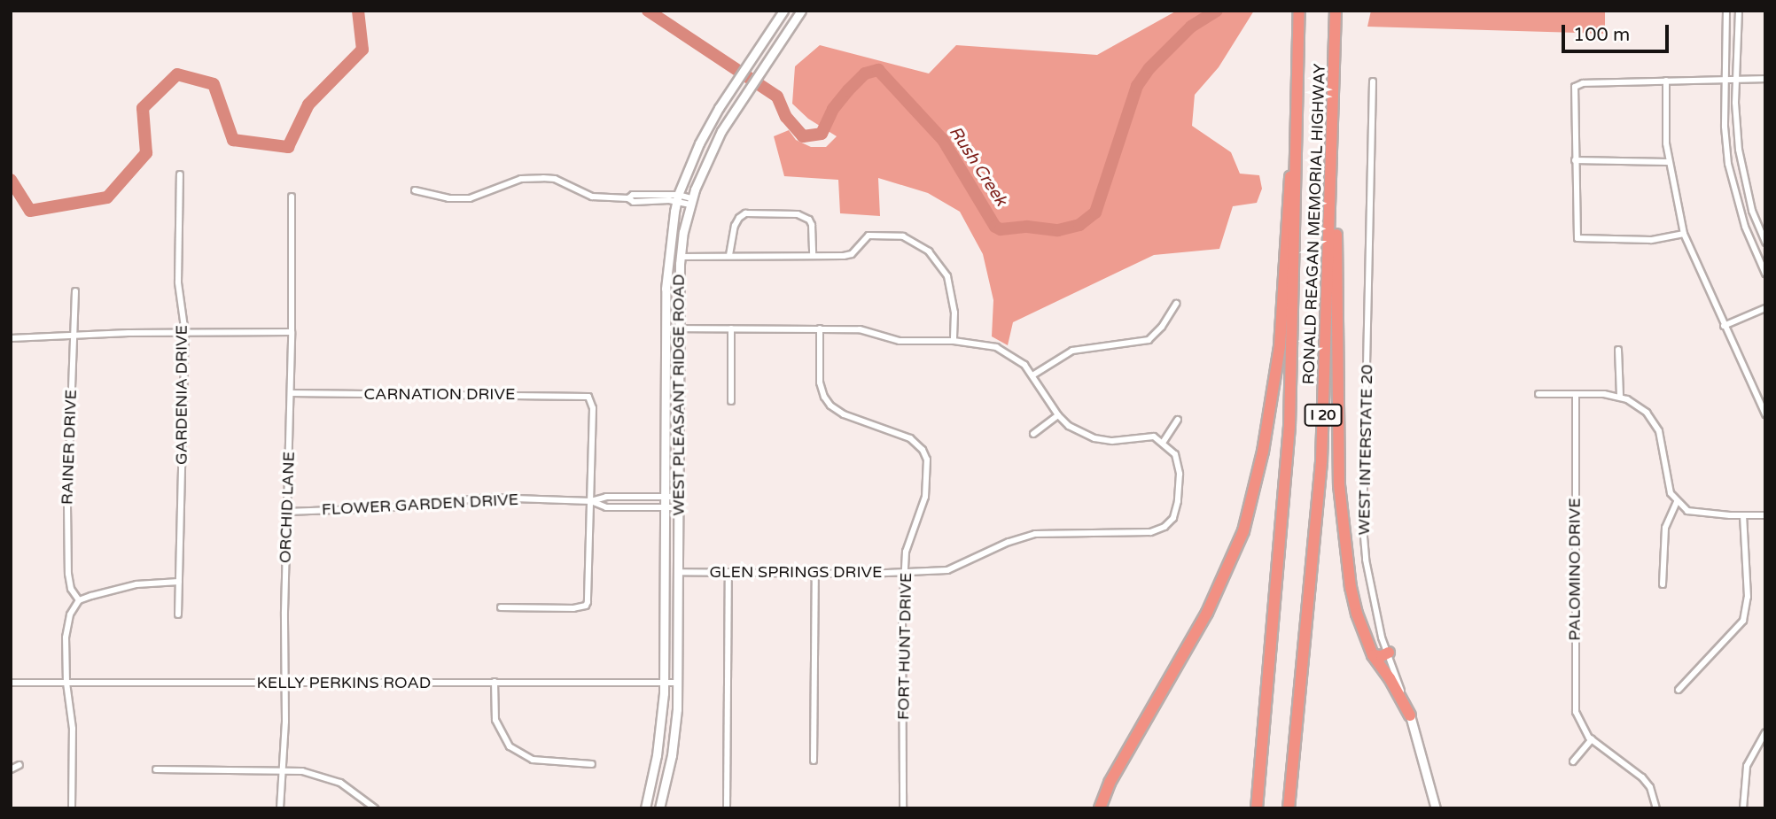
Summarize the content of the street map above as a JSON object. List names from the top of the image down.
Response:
{
  "streets": {
    "highway": ["RONALD REAGAN MEMORIAL HIGHWAY", "I 20"],
    "main road": ["WEST PLEASANT RIDGE ROAD", "WEST INTERSTATE 20"],
    "street": [
      "CARNATION DRIVE",
      "GARDENIA DRIVE",
      "RAINER DRIVE",
      "FLOWER GARDEN DRIVE",
      "ORCHID LANE",
      "PALOMINO DRIVE",
      "GLEN SPRINGS DRIVE",
      "FORT HUNT DRIVE",
      "KELLY PERKINS ROAD"
    ]
  },
  "crossings": [
    ["CARNATION DRIVE", "FLOWER GARDEN DRIVE"],
    ["CARNATION DRIVE", "ORCHID LANE"],
    ["WEST PLEASANT RIDGE ROAD", "FLOWER GARDEN DRIVE"],
    ["WEST PLEASANT RIDGE ROAD", "GLEN SPRINGS DRIVE"],
    ["WEST PLEASANT RIDGE ROAD", "KELLY PERKINS ROAD"],
    ["FLOWER GARDEN DRIVE", "ORCHID LANE"],
    ["ORCHID LANE", "KELLY PERKINS ROAD"],
    ["GLEN SPRINGS DRIVE", "FORT HUNT DRIVE"]
  ],
  "water": ["Rush Creek"],
  "scale_bar": "100 m"
}
